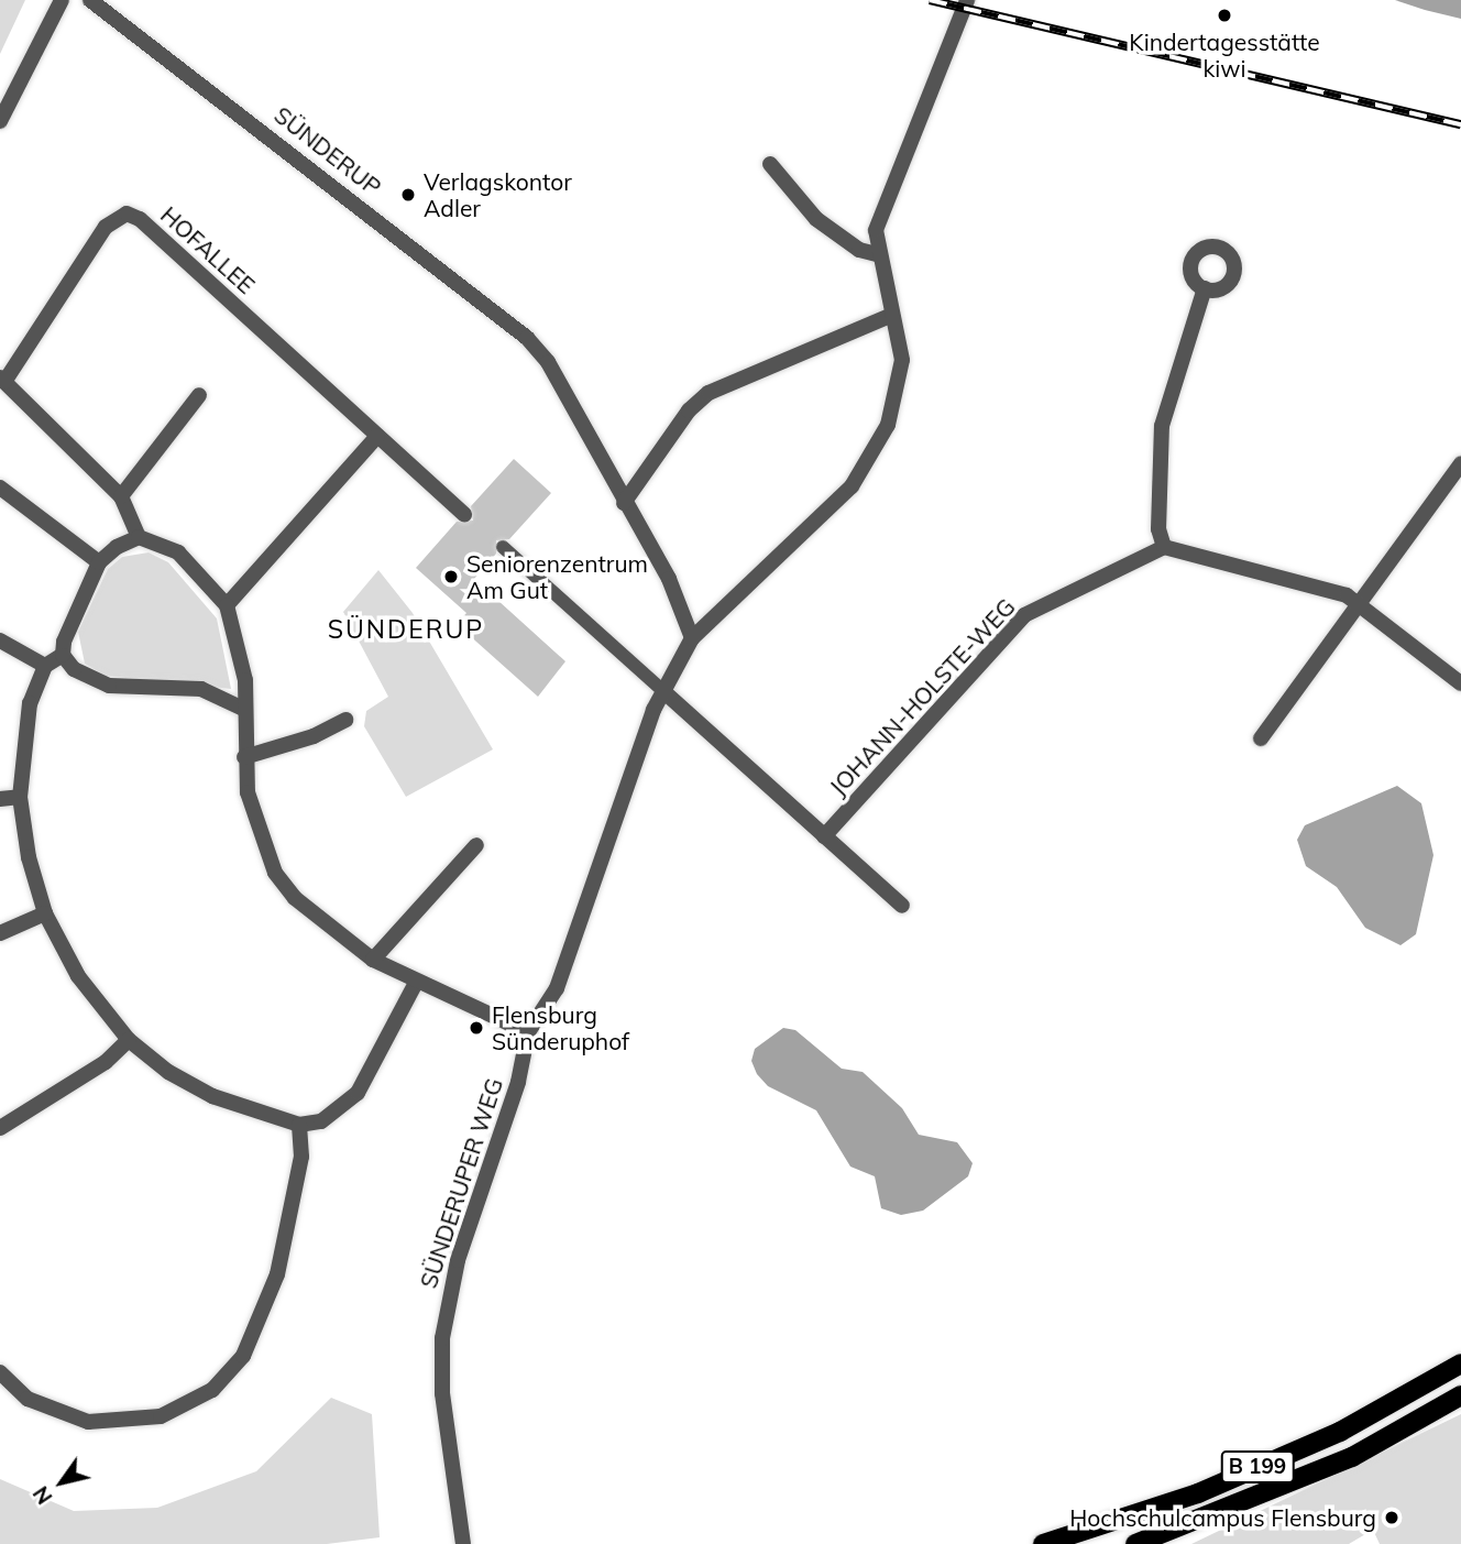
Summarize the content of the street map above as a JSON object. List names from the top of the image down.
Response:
{
  "streets": {
    "main road": ["B 199"],
    "street": [
      "SÜNDERUP",
      "HOFALLEE",
      "JOHANN-HOLSTE-WEG",
      "SÜNDERUPER WEG"
    ]
  },
  "crossings": [
    ["SÜNDERUP", "SÜNDERUPER WEG"]
  ],
  "districts": ["SÜNDERUP"],
  "places": [
    "Kindertagesstätte kiwi",
    "Verlagskontor Adler",
    "Seniorenzentrum Am Gut",
    "Flensburg Sünderuphof",
    "Hochschulcampus Flensburg"
  ],
  "north": "bottom left"
}
